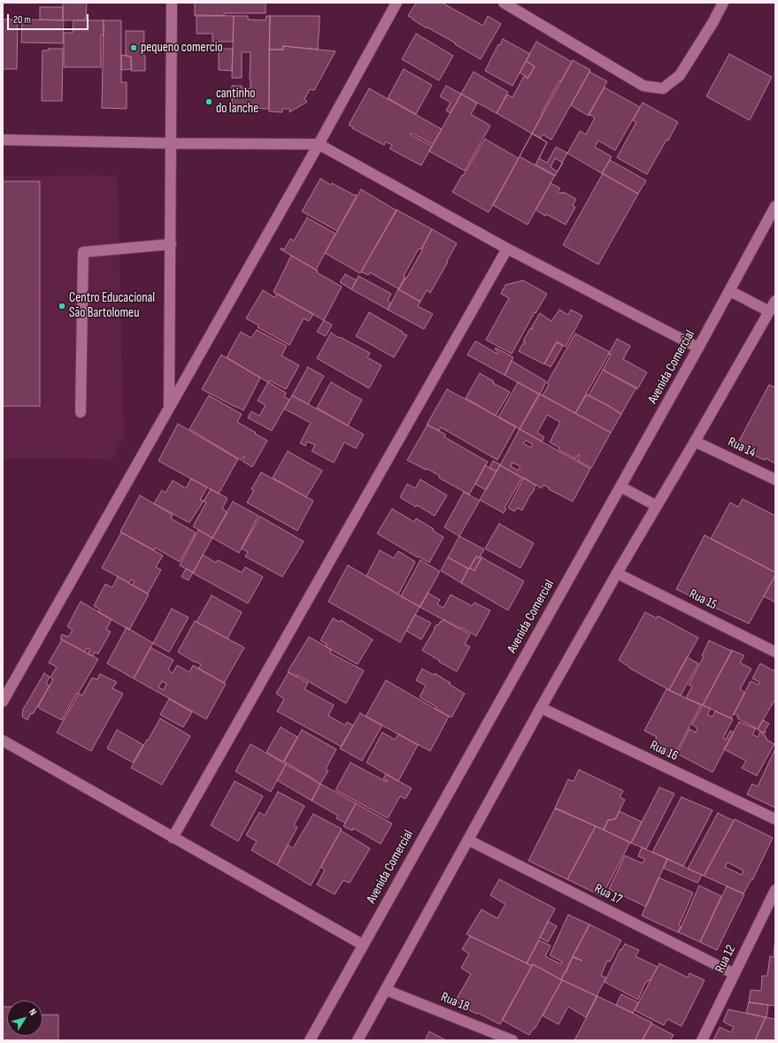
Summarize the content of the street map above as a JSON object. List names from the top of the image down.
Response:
{
  "streets": {
    "street": [
      "Avenida Comercial",
      "Rua 14",
      "Rua 15",
      "Rua 16",
      "Rua 17",
      "Rua 12",
      "Rua 18"
    ]
  },
  "crossings": [
    ["Rua 17", "Rua 12"]
  ],
  "places": ["pequeno comercio", "cantinho do lanche", "Centro Educacional São Bartolomeu"],
  "scale_bar": "20 m",
  "north": "top right"
}
